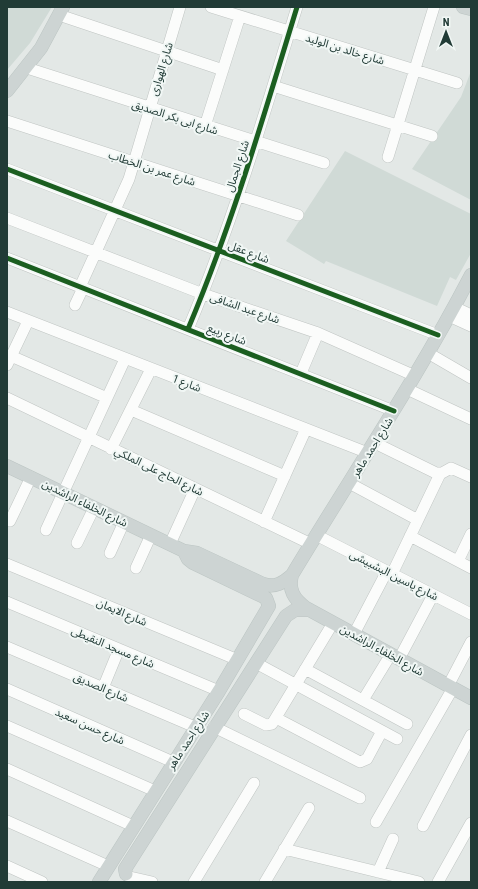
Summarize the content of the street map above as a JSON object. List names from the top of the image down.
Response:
{
  "streets": {
    "main road": ["شارع احمد ماهر", "شارع الخلفاء الراشدين"],
    "street": [
      "شارع خالد بن الوليد",
      "شارع الهوارى",
      "شارع ابى بكر الصديق",
      "شارع الجمال",
      "شارع عمر بن الخطاب",
      "شارع عقل",
      "شارع عبد الشافى",
      "شارع ربيع",
      "شارع 1",
      "شارع الحاج على الملكي",
      "شارع ياسين البشبيشى",
      "شارع الايمان",
      "شارع مسجد النقيطى",
      "شارع الصديق",
      "شارع حسن سعيد"
    ]
  },
  "crossings": [
    ["شارع خالد بن الوليد", "شارع الجمال"],
    ["شارع الهوارى", "شارع ابى بكر الصديق"],
    ["شارع الهوارى", "شارع عمر بن الخطاب"],
    ["شارع الهوارى", "شارع عقل"],
    ["شارع الهوارى", "شارع عبد الشافى"],
    ["شارع الهوارى", "شارع ربيع"],
    ["شارع ابى بكر الصديق", "شارع الجمال"],
    ["شارع الجمال", "شارع عمر بن الخطاب"],
    ["شارع الجمال", "شارع عقل"],
    ["شارع الجمال", "شارع عبد الشافى"],
    ["شارع الجمال", "شارع ربيع"],
    ["شارع عقل", "شارع احمد ماهر"],
    ["شارع عبد الشافى", "شارع احمد ماهر"],
    ["شارع ربيع", "شارع احمد ماهر"],
    ["شارع 1", "شارع احمد ماهر"],
    ["شارع احمد ماهر", "شارع الحاج على الملكي"],
    ["شارع احمد ماهر", "شارع الخلفاء الراشدين"],
    ["شارع احمد ماهر", "شارع ياسين البشبيشى"],
    ["شارع احمد ماهر", "شارع الايمان"],
    ["شارع احمد ماهر", "شارع مسجد النقيطى"],
    ["شارع احمد ماهر", "شارع الصديق"],
    ["شارع احمد ماهر", "شارع حسن سعيد"],
    ["شارع الحاج على الملكي", "شارع ياسين البشبيشى"]
  ],
  "north": "top"
}
